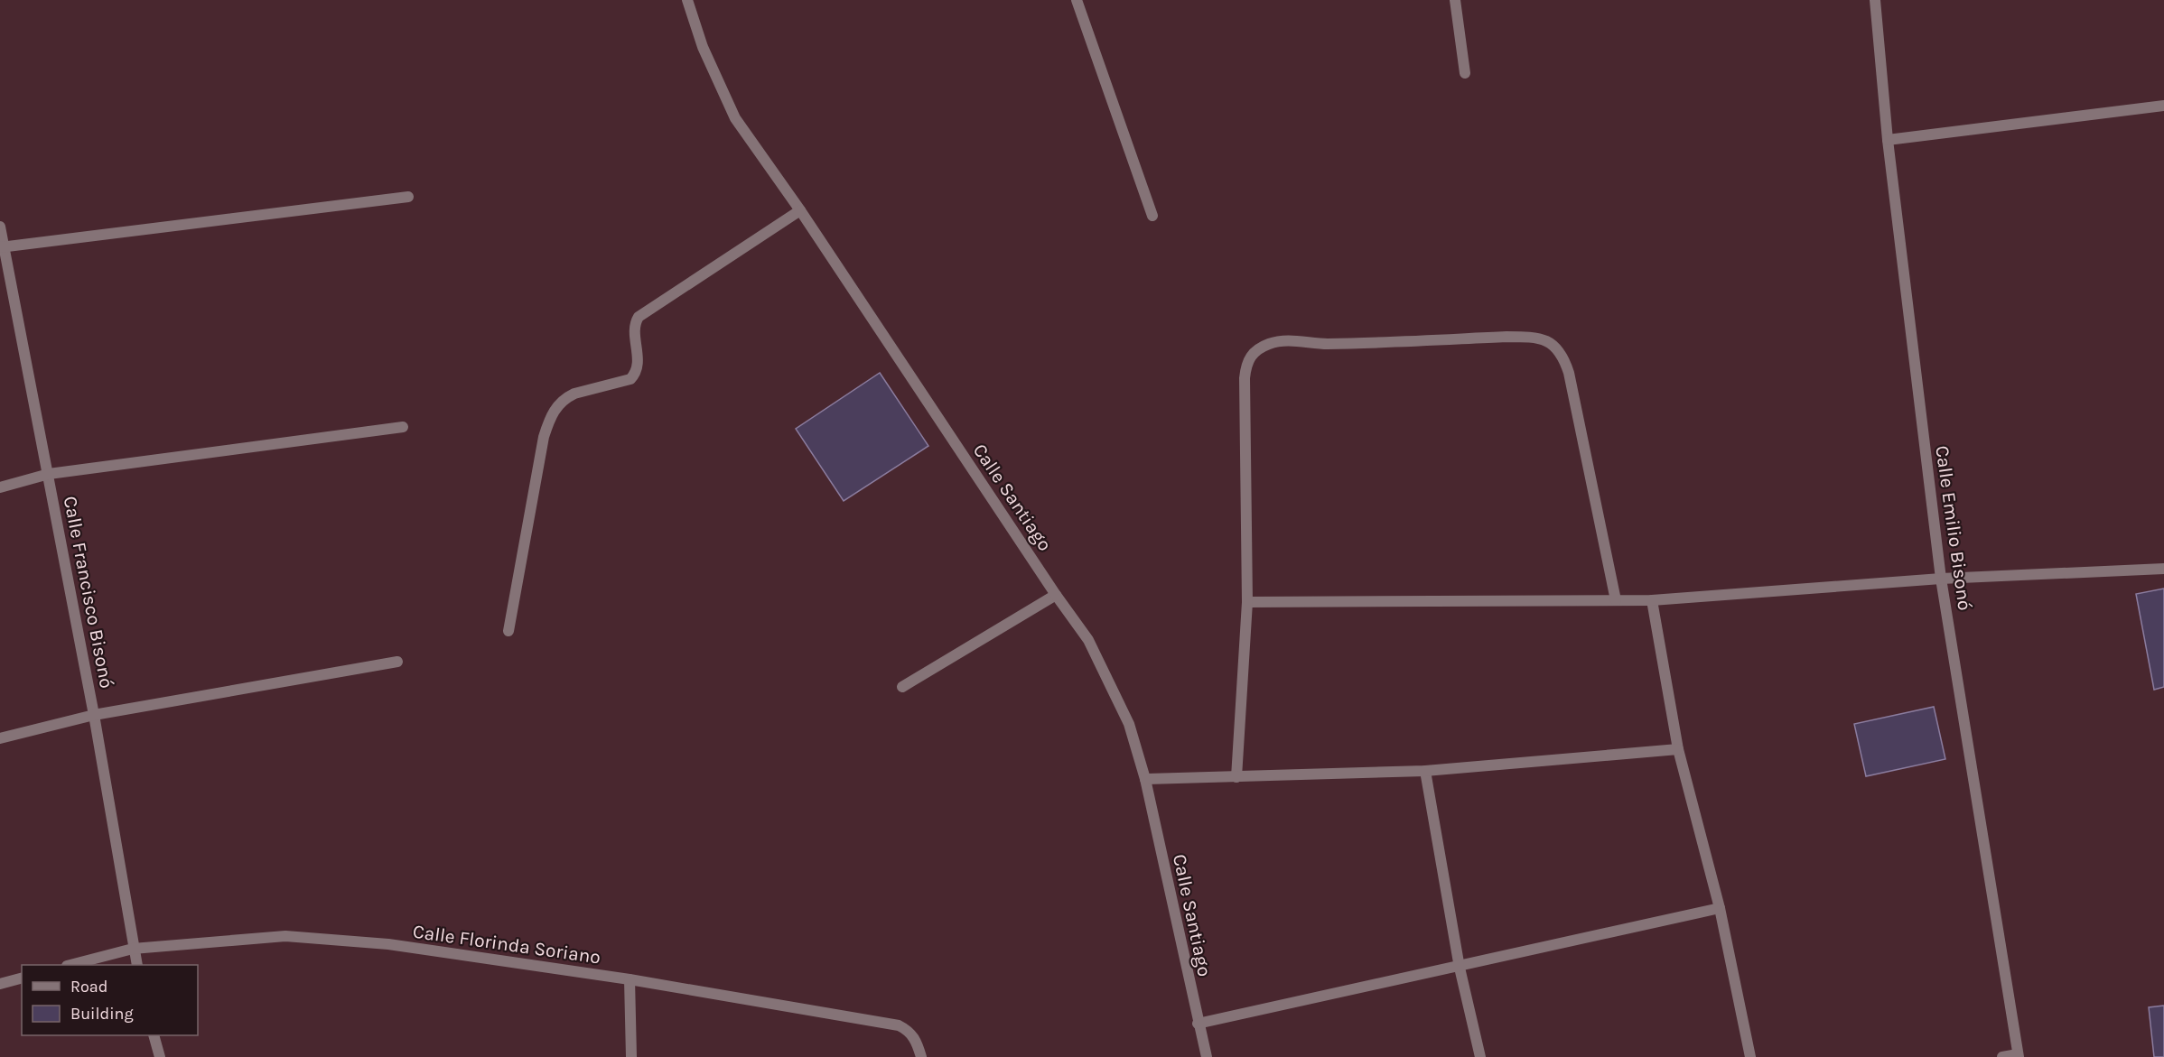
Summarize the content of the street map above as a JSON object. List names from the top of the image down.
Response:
{
  "streets": {
    "street": [
      "Calle Santiago",
      "Calle Emilio Bisonó",
      "Calle Francisco Bisonó",
      "Calle Florinda Soriano"
    ]
  },
  "crossings": [
    ["Calle Francisco Bisonó", "Calle Florinda Soriano"]
  ],
  "legend": ["Road", "Building"]
}
